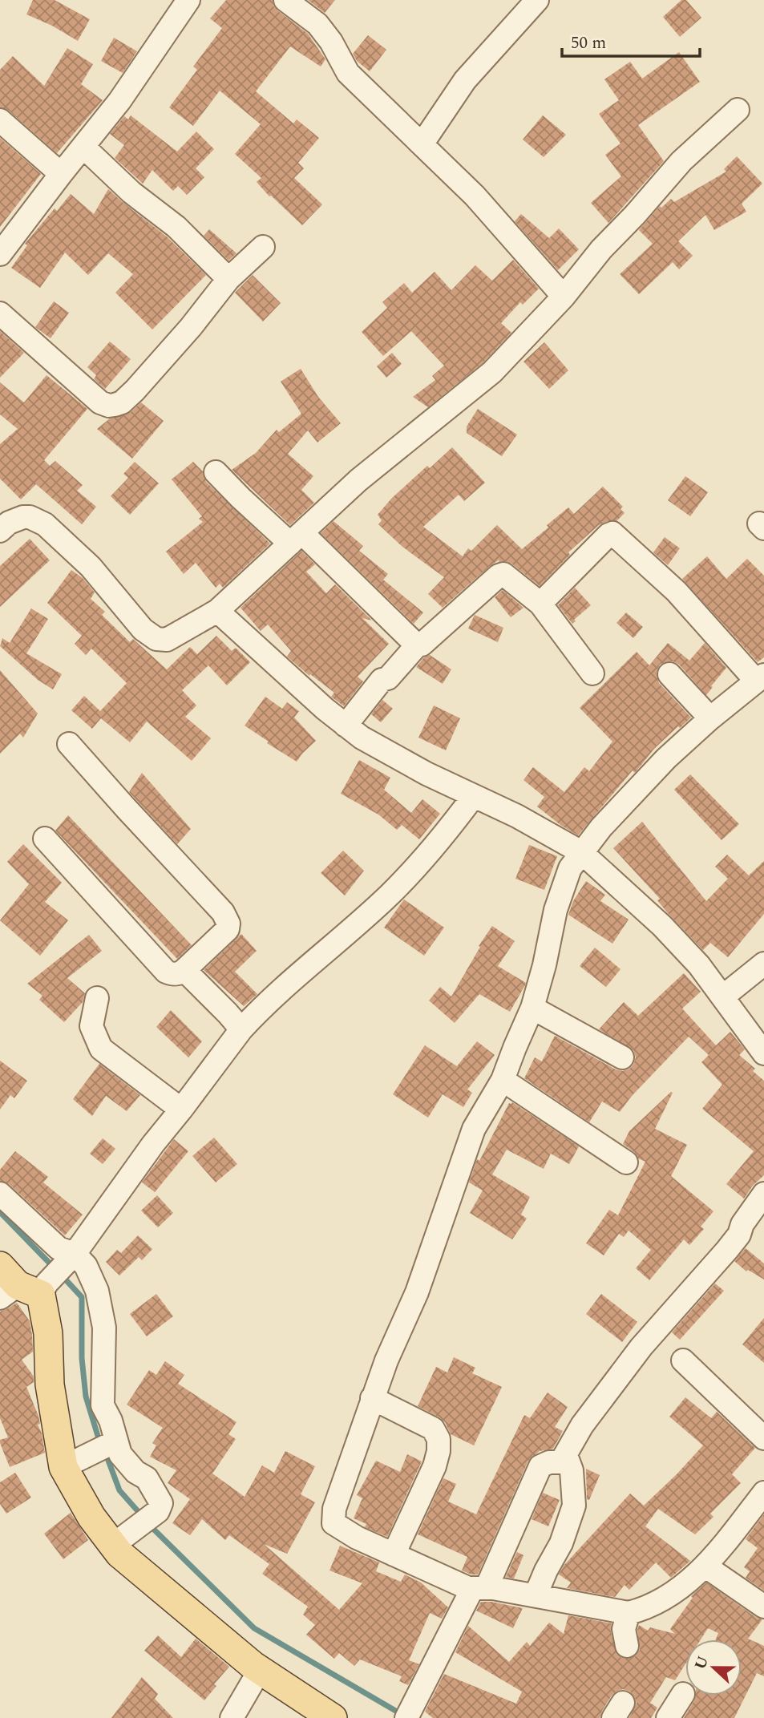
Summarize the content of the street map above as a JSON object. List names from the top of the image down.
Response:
{
  "scale_bar": "50 m",
  "north": "left"
}
